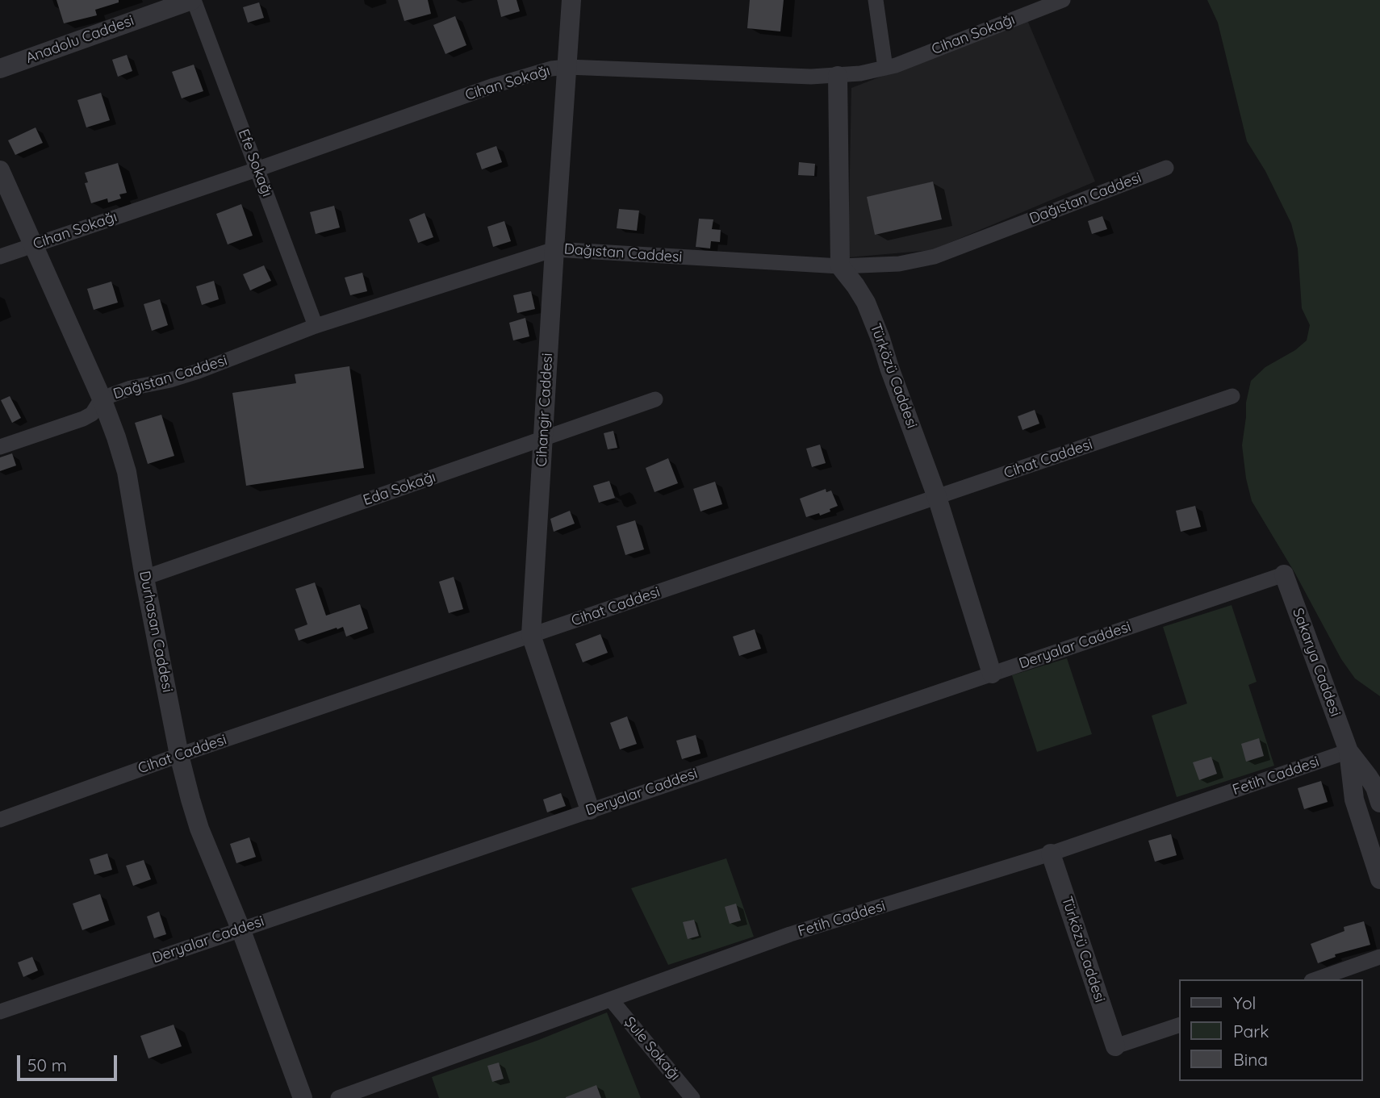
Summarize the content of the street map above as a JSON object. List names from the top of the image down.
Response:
{
  "streets": {
    "street": [
      "Cihan Sokağı",
      "Anadolu Caddesi",
      "Efe Sokağı",
      "Dağıstan Caddesi",
      "Türközü Caddesi",
      "Cihangir Caddesi",
      "Cihat Caddesi",
      "Eda Sokağı",
      "Durhasan Caddesi",
      "Deryalar Caddesi",
      "Sakarya Caddesi",
      "Fetih Caddesi",
      "Şule Sokağı"
    ]
  },
  "crossings": [
    ["Cihan Sokağı", "Efe Sokağı"],
    ["Cihan Sokağı", "Cihangir Caddesi"],
    ["Cihan Sokağı", "Durhasan Caddesi"],
    ["Anadolu Caddesi", "Efe Sokağı"],
    ["Efe Sokağı", "Dağıstan Caddesi"],
    ["Dağıstan Caddesi", "Türközü Caddesi"],
    ["Dağıstan Caddesi", "Cihangir Caddesi"],
    ["Dağıstan Caddesi", "Durhasan Caddesi"],
    ["Türközü Caddesi", "Cihat Caddesi"],
    ["Türközü Caddesi", "Deryalar Caddesi"],
    ["Türközü Caddesi", "Fetih Caddesi"],
    ["Cihangir Caddesi", "Cihat Caddesi"],
    ["Cihangir Caddesi", "Eda Sokağı"],
    ["Cihangir Caddesi", "Deryalar Caddesi"],
    ["Cihat Caddesi", "Durhasan Caddesi"],
    ["Eda Sokağı", "Durhasan Caddesi"],
    ["Durhasan Caddesi", "Deryalar Caddesi"],
    ["Deryalar Caddesi", "Sakarya Caddesi"],
    ["Sakarya Caddesi", "Fetih Caddesi"],
    ["Fetih Caddesi", "Şule Sokağı"]
  ],
  "legend": ["Yol", "Park", "Bina"],
  "scale_bar": "50 m"
}
